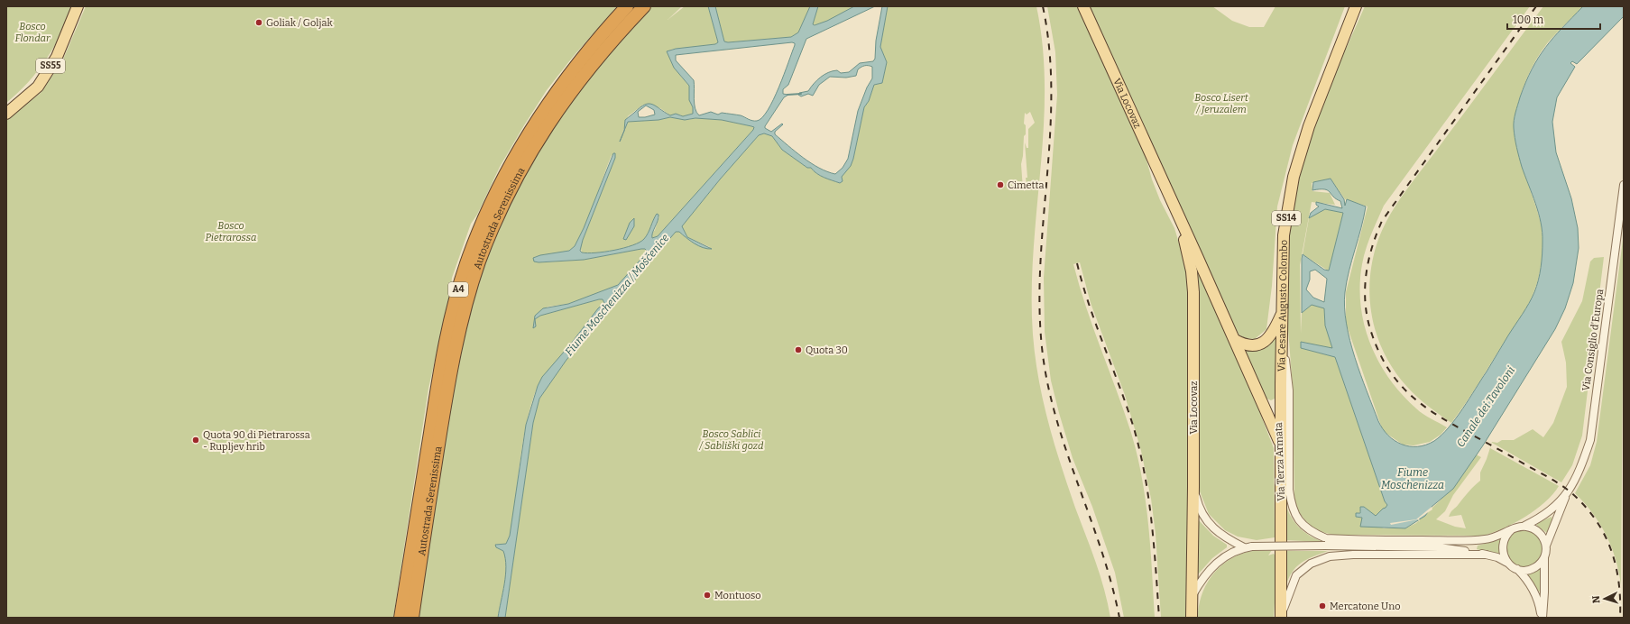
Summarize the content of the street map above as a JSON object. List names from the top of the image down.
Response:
{
  "streets": {
    "highway": ["Autostrada Serenissima", "A4"],
    "main road": [
      "SS55",
      "Via Locovaz",
      "SS14",
      "Via Cesare Augusto Colombo"
    ],
    "street": ["Via Consiglio d'Europa", "Via Terza Armata"]
  },
  "crossings": [
    ["Via Locovaz", "Via Cesare Augusto Colombo"],
    ["Via Locovaz", "Via Terza Armata"],
    ["Via Cesare Augusto Colombo", "Via Terza Armata"],
    ["Via Consiglio d'Europa", "Via Terza Armata"]
  ],
  "water": ["Fiume Moschenizza / Moščenice", "Canale dei Tavoloni", "Fiume Moschenizza"],
  "parks": [
    "Bosco Flondar",
    "Bosco Lisert / Jeruzalem",
    "Bosco Pietrarossa",
    "Bosco Sablici / Sabliški gozd"
  ],
  "places": [
    "Goliak / Goljak",
    "Cimetta",
    "Quota 30",
    "Quota 90 di Pietrarossa - Rupljev hrib",
    "Montuoso",
    "Mercatone Uno"
  ],
  "scale_bar": "100 m",
  "north": "left"
}
